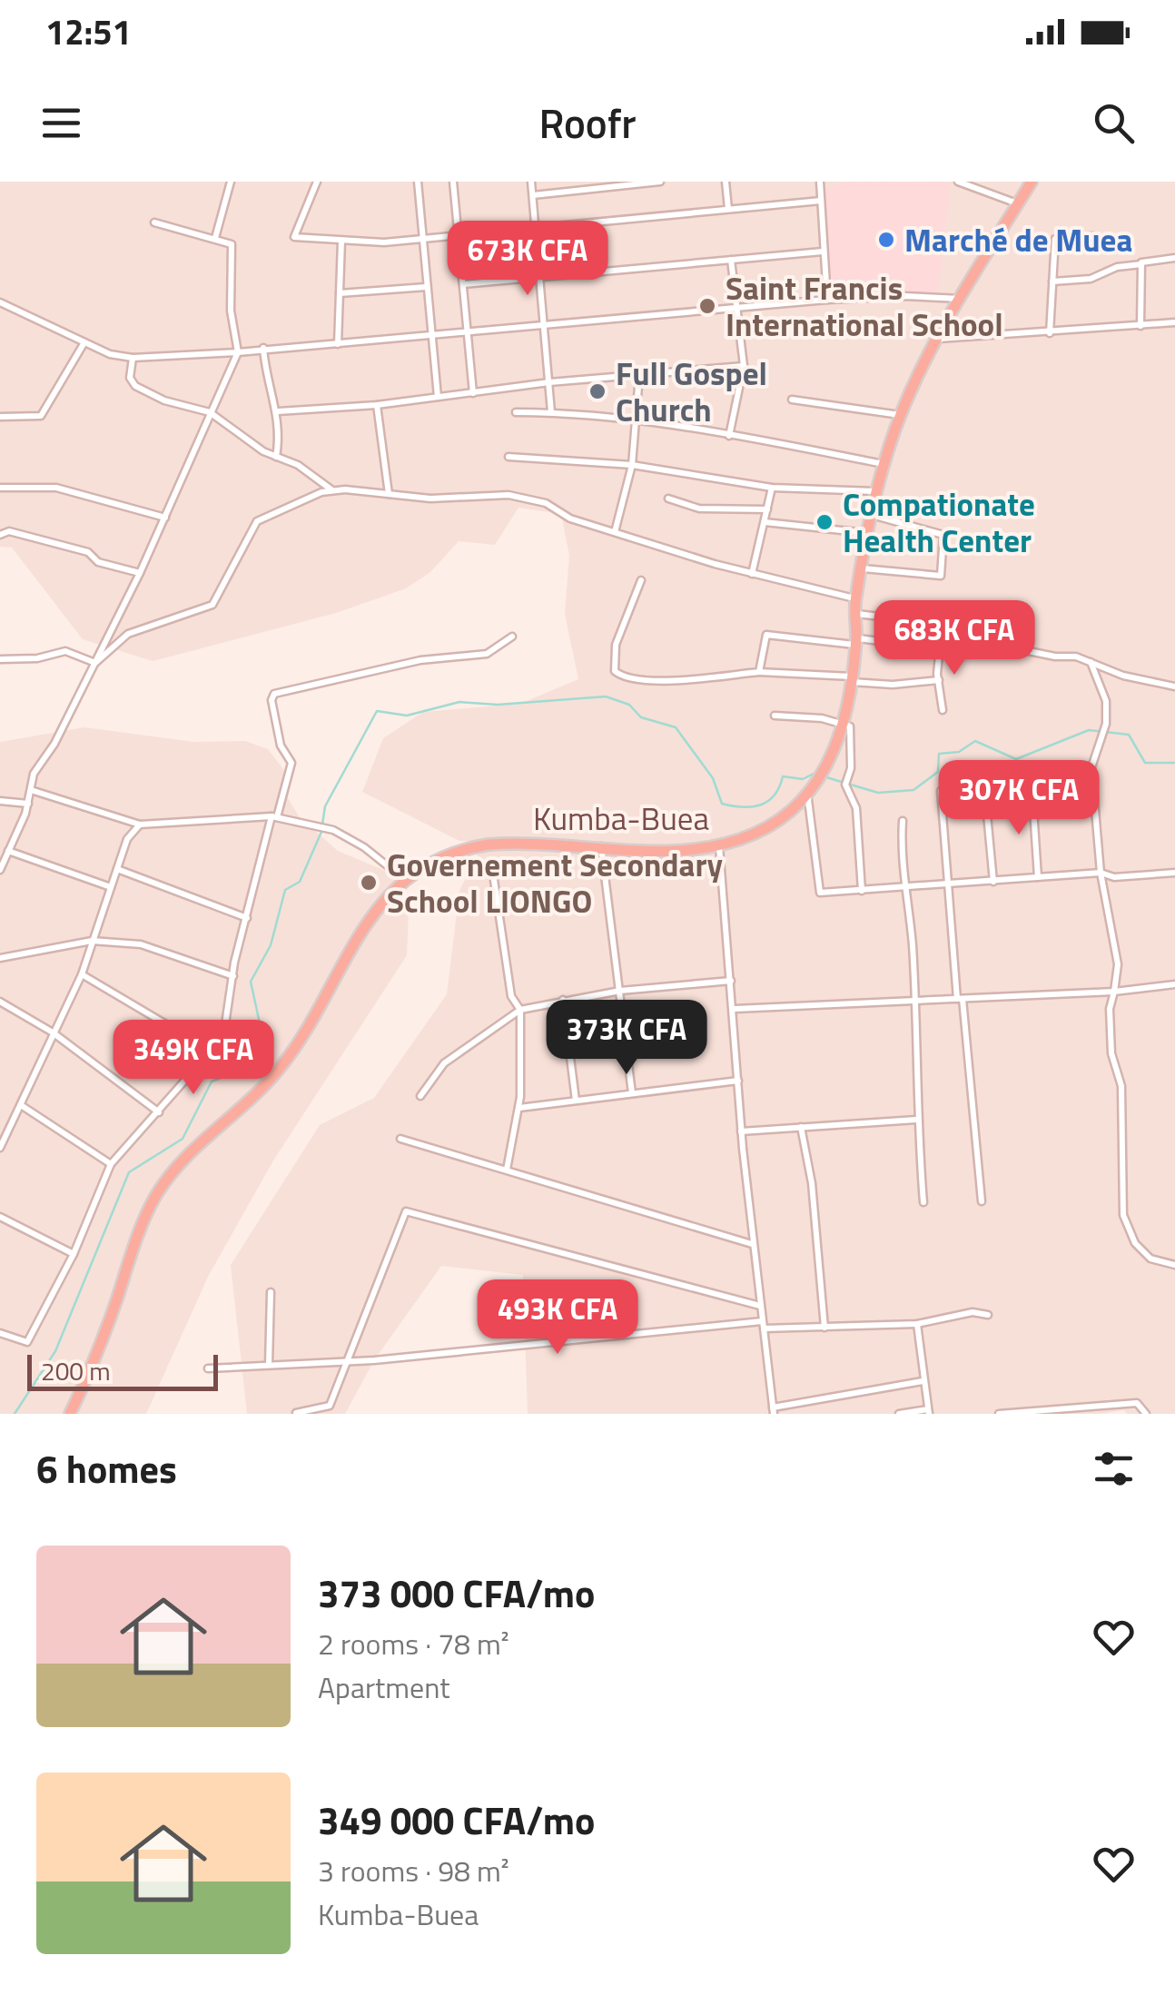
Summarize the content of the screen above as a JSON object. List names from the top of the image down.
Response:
{
  "streets": {
    "highway": ["Kumba-Buea"]
  },
  "places": [
    "Marché de Muea",
    "Saint Francis International School",
    "Full Gospel Church",
    "Compationate Health Center",
    "Governement Secondary School LIONGO"
  ],
  "scale_bar": "200 m",
  "page": {
    "status": "12:51",
    "header": "Roofr",
    "price": [
      "673K CFA",
      "683K CFA",
      "307K CFA",
      "373K CFA",
      "349K CFA",
      "493K CFA"
    ],
    "scale": "200 m",
    "heading": "6 homes",
    "list": [
      {
        "name": "373 000 CFA/mo",
        "note": "2 rooms · 78 m² · Apartment"
      },
      {
        "name": "349 000 CFA/mo",
        "note": "3 rooms · 98 m² · Kumba-Buea"
      }
    ]
  }
}
